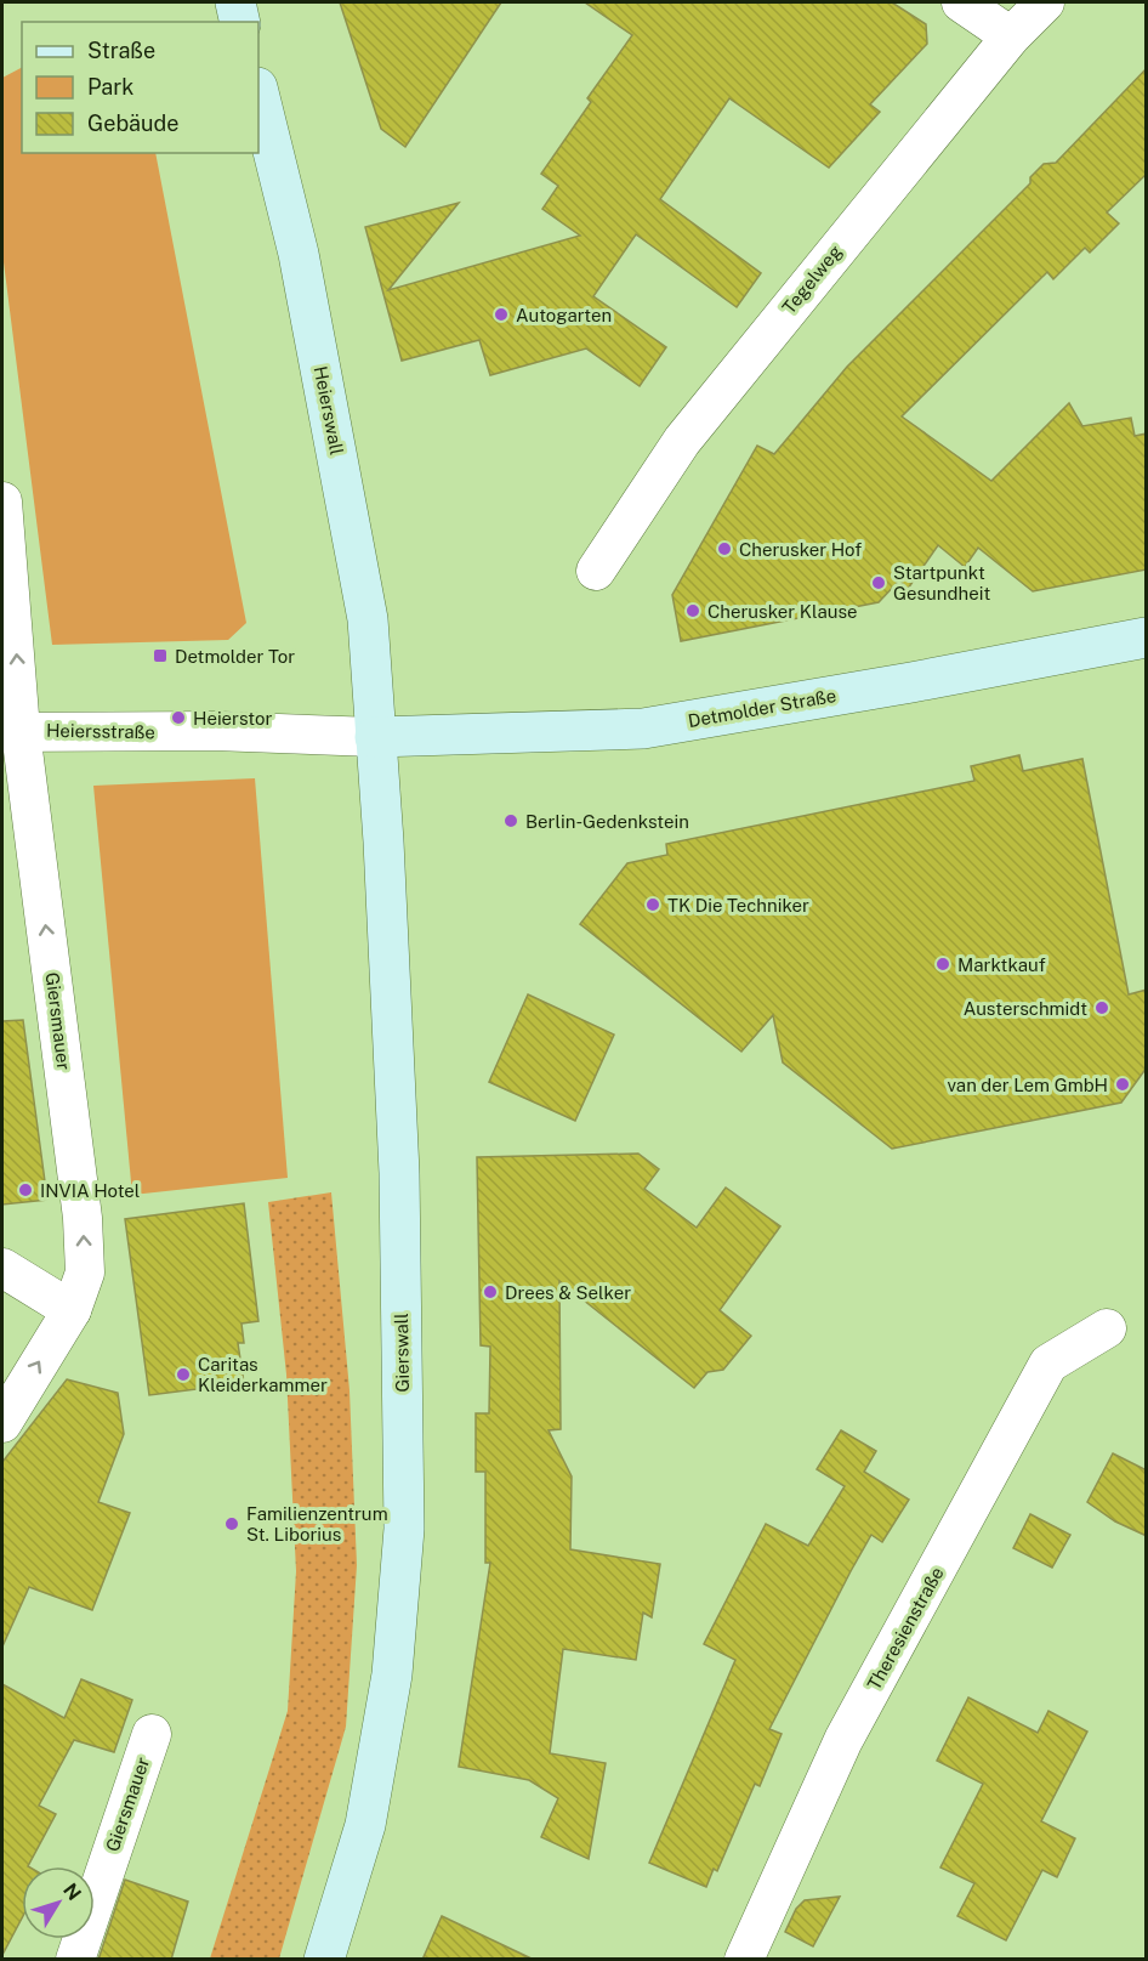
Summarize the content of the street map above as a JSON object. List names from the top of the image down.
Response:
{
  "streets": {
    "main road": ["Heierswall", "Detmolder Straße", "Gierswall"],
    "street": [
      "Tegelweg",
      "Heiersstraße",
      "Giersmauer",
      "Theresienstraße"
    ]
  },
  "crossings": [
    ["Heierswall", "Detmolder Straße"],
    ["Heierswall", "Heiersstraße"],
    ["Heierswall", "Gierswall"],
    ["Detmolder Straße", "Heiersstraße"],
    ["Detmolder Straße", "Gierswall"],
    ["Heiersstraße", "Giersmauer"],
    ["Heiersstraße", "Gierswall"]
  ],
  "one_way": ["Giersmauer"],
  "places": {
    "other": [
      "Autogarten",
      "Cherusker Hof",
      "Startpunkt Gesundheit",
      "Cherusker Klause",
      "Heierstor",
      "Berlin-Gedenkstein",
      "TK Die Techniker",
      "Marktkauf",
      "Austerschmidt",
      "van der Lem GmbH",
      "INVIA Hotel",
      "Drees & Selker",
      "Caritas Kleiderkammer",
      "Familienzentrum St. Liborius"
    ],
    "transit": ["Detmolder Tor"]
  },
  "legend": ["Straße", "Park", "Gebäude"],
  "north": "top right"
}
